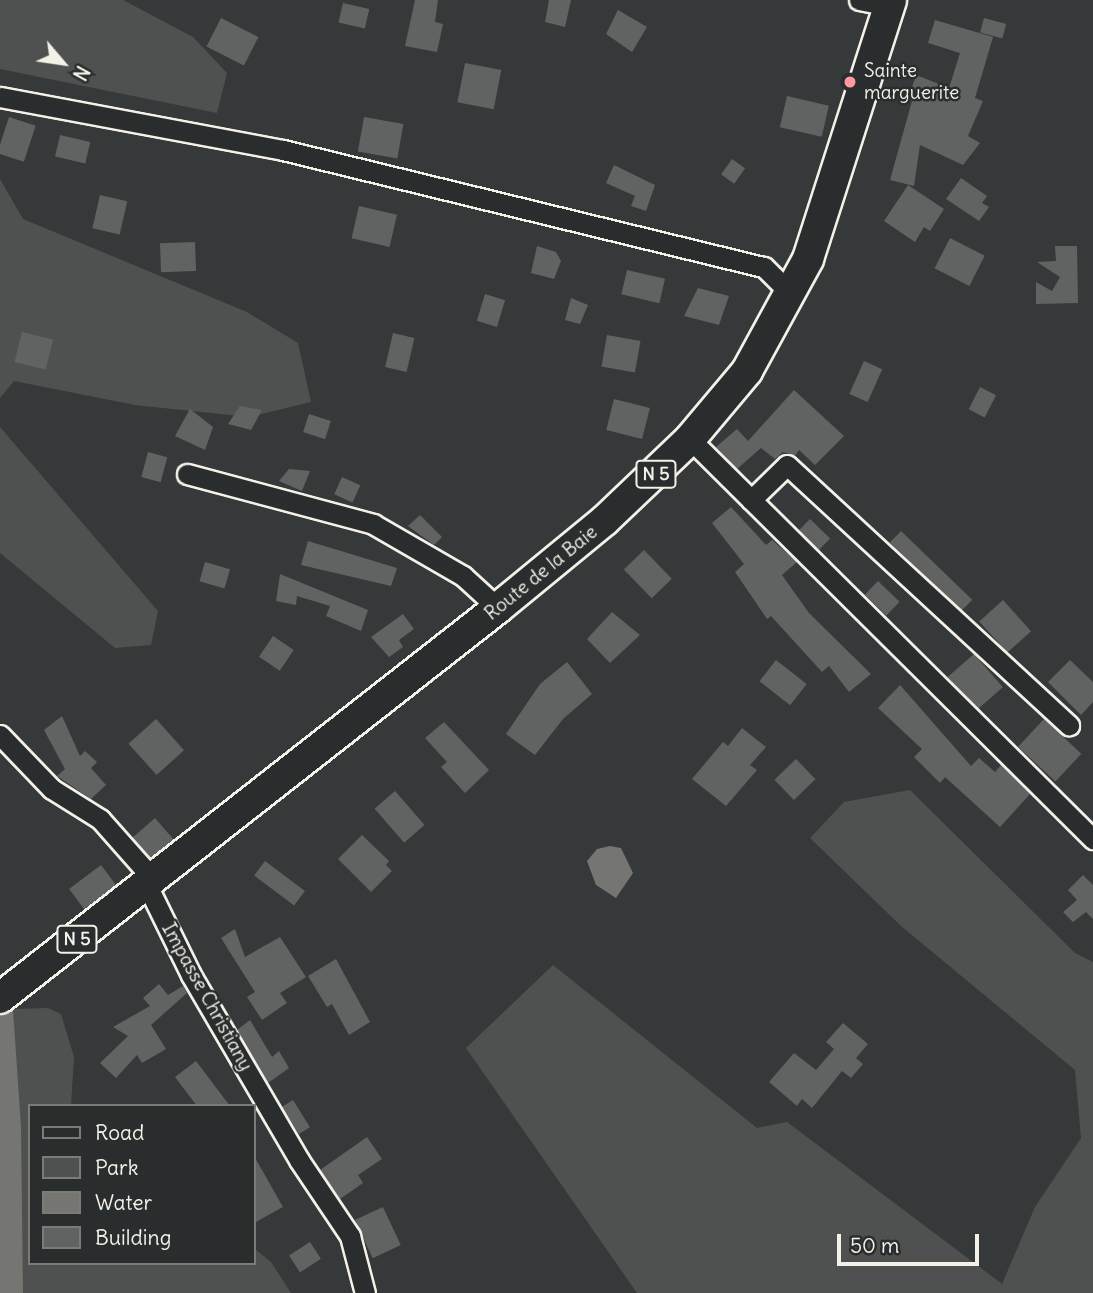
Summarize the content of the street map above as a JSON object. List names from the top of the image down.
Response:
{
  "streets": {
    "main road": ["N 5", "Route de la Baie"],
    "street": ["Impasse Christiany"]
  },
  "crossings": [
    ["Route de la Baie", "Impasse Christiany"]
  ],
  "places": ["Sainte marguerite"],
  "legend": [
    "Road",
    "Park",
    "Water",
    "Building"
  ],
  "scale_bar": "50 m",
  "north": "bottom right"
}
